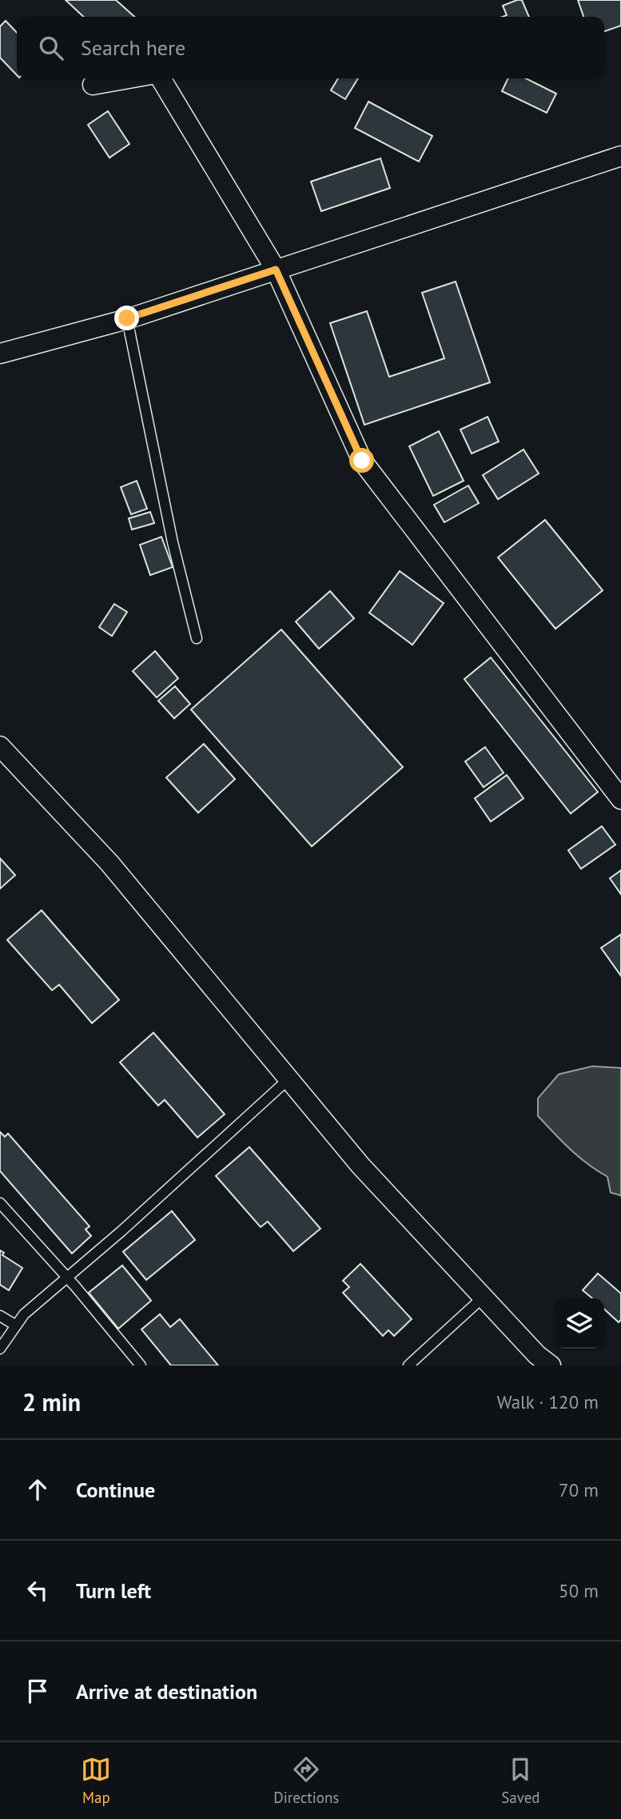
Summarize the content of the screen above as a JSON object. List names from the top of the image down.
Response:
{
  "page": {
    "search": "Search here",
    "heading": ["2 min", "Walk · 120 m"],
    "list": [
      ["Continue", "70 m"],
      ["Turn left", "50 m"],
      "Arrive at destination"
    ],
    "nav": ["Map", "Directions", "Saved"]
  }
}
